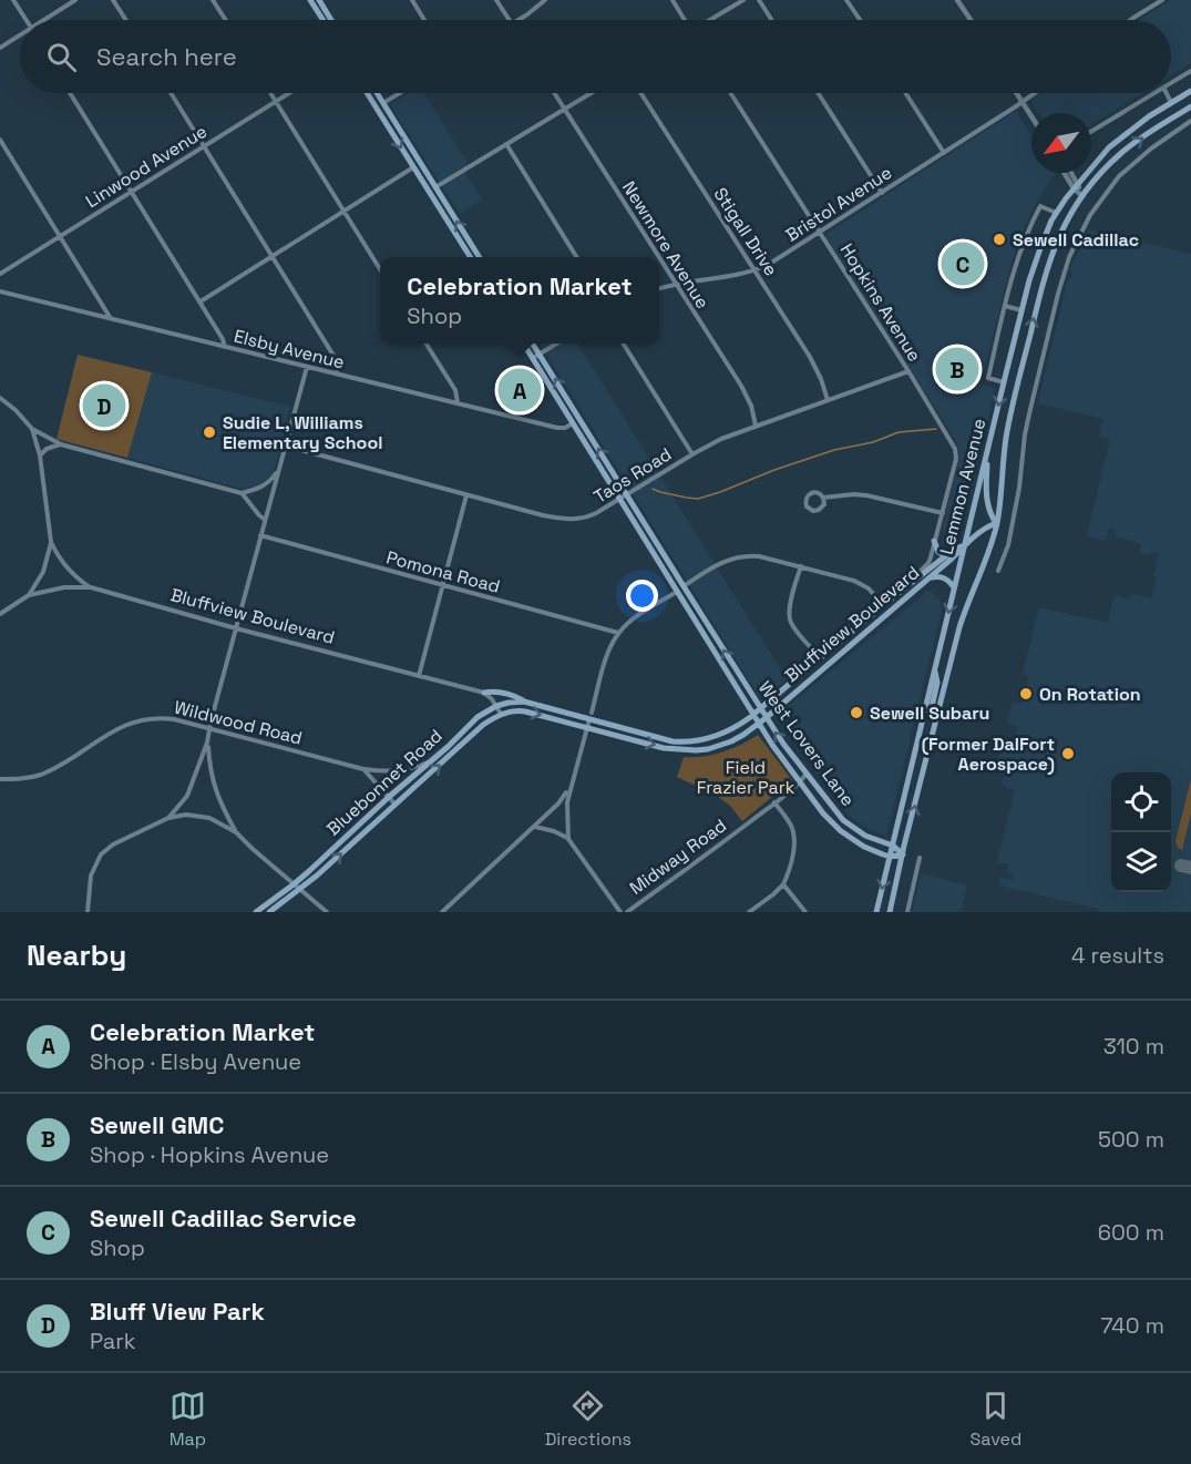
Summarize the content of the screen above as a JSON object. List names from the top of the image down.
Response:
{
  "streets": {
    "main road": [
      "Lemmon Avenue",
      "Bluffview Boulevard",
      "West Lovers Lane",
      "Bluebonnet Road"
    ],
    "street": [
      "Linwood Avenue",
      "Bristol Avenue",
      "Stigall Drive",
      "Newmore Avenue",
      "Hopkins Avenue",
      "Elsby Avenue",
      "Taos Road",
      "Pomona Road",
      "Wildwood Road",
      "Midway Road"
    ]
  },
  "crossings": [
    ["Bristol Avenue", "Stigall Drive"],
    ["Bristol Avenue", "Newmore Avenue"],
    ["Bristol Avenue", "Hopkins Avenue"],
    ["Stigall Drive", "Taos Road"],
    ["Newmore Avenue", "Taos Road"],
    ["Hopkins Avenue", "Taos Road"],
    ["Hopkins Avenue", "Bluffview Boulevard"],
    ["Elsby Avenue", "West Lovers Lane"],
    ["Taos Road", "West Lovers Lane"],
    ["Lemmon Avenue", "Bluffview Boulevard"],
    ["Lemmon Avenue", "West Lovers Lane"],
    ["Bluffview Boulevard", "West Lovers Lane"],
    ["Bluffview Boulevard", "Bluebonnet Road"],
    ["Wildwood Road", "Bluebonnet Road"],
    ["West Lovers Lane", "Midway Road"]
  ],
  "parks": ["Field Frazier Park"],
  "places": [
    "Sewell Cadillac",
    "Sudie L, Williams Elementary School",
    "On Rotation",
    "Sewell Subaru",
    "(Former DalFort Aerospace)"
  ],
  "north": "bottom left",
  "page": {
    "search": "Search here",
    "pins": [
      "C",
      "B",
      "A",
      "D"
    ],
    "popup": ["Celebration Market", "Shop"],
    "heading": ["Nearby", "4 results"],
    "list": [
      {
        "mark": "A",
        "name": "Celebration Market",
        "note": "Shop · Elsby Avenue",
        "value": "310 m"
      },
      {
        "mark": "B",
        "name": "Sewell GMC",
        "note": "Shop · Hopkins Avenue",
        "value": "500 m"
      },
      {
        "mark": "C",
        "name": "Sewell Cadillac Service",
        "note": "Shop",
        "value": "600 m"
      },
      {
        "mark": "D",
        "name": "Bluff View Park",
        "note": "Park",
        "value": "740 m"
      }
    ],
    "nav": ["Map", "Directions", "Saved"]
  }
}
